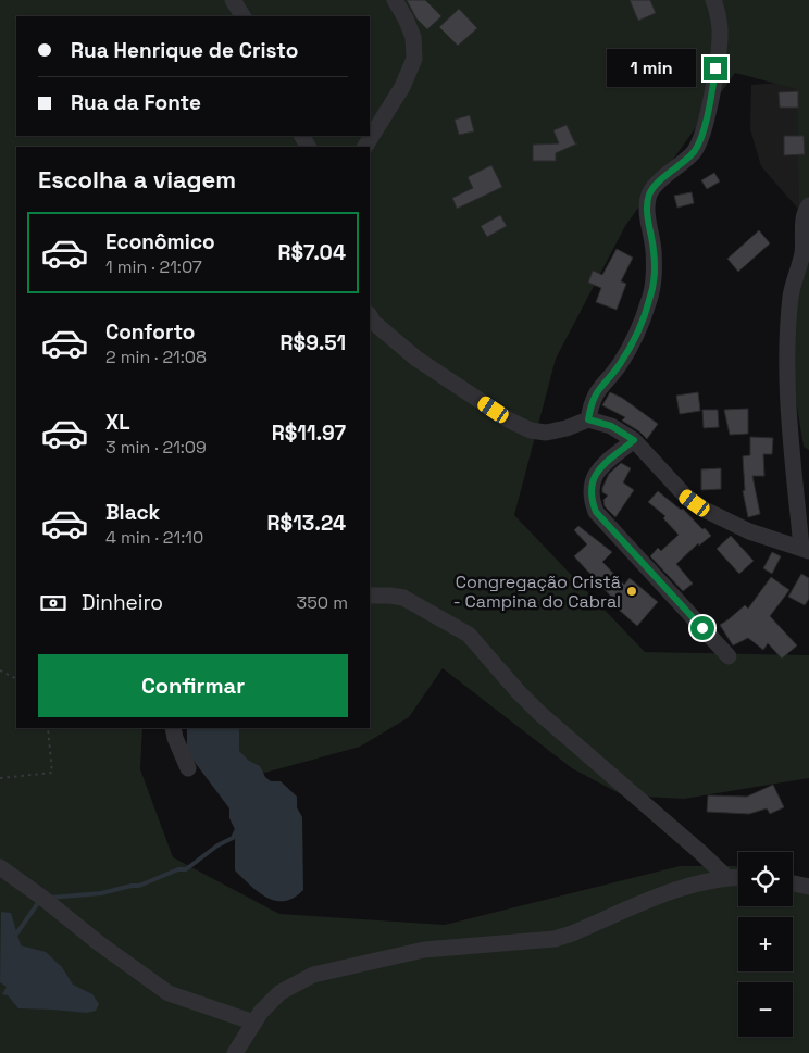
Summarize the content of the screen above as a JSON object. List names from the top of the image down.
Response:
{
  "places": ["Congregação Cristã - Campina do Cabral"],
  "page": {
    "banner": ["Rua Henrique de Cristo", "Rua da Fonte"],
    "bubble": "1 min",
    "heading": "Escolha a viagem",
    "list": [
      {
        "name": "Econômico",
        "note": "1 min · 21:07",
        "value": "R$7.04"
      },
      {
        "name": "Conforto",
        "note": "2 min · 21:08",
        "value": "R$9.51"
      },
      {
        "name": "XL",
        "note": "3 min · 21:09",
        "value": "R$11.97"
      },
      {
        "name": "Black",
        "note": "4 min · 21:10",
        "value": "R$13.24"
      }
    ],
    "pay": ["Dinheiro", "350 m"],
    "buttons": "Confirmar",
    "map_buttons": ["+", "−"]
  }
}
